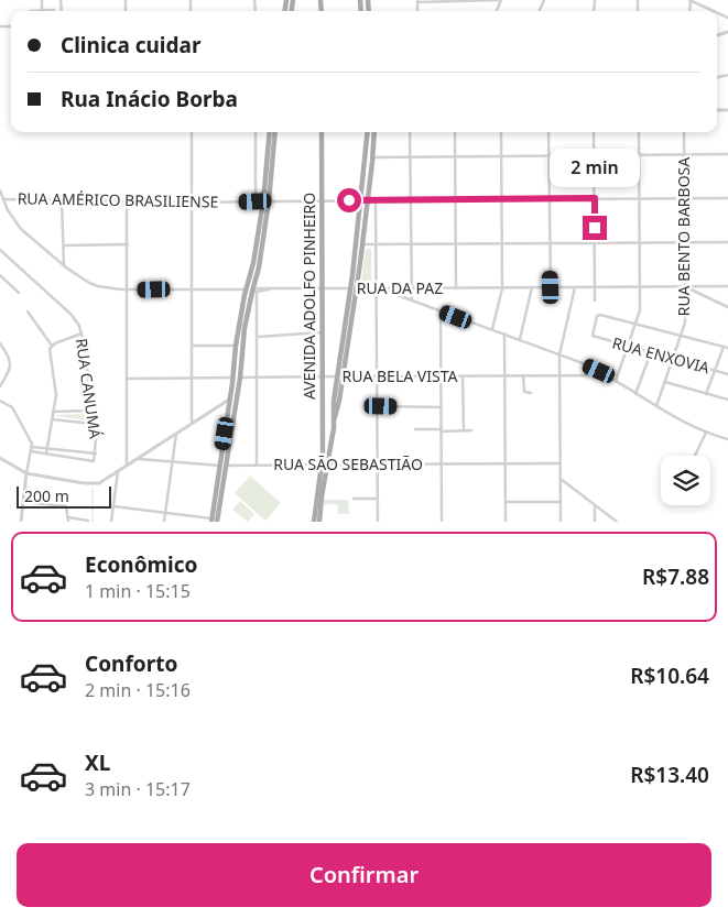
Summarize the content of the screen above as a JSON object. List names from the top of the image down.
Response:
{
  "streets": {
    "main road": ["AVENIDA ADOLFO PINHEIRO"],
    "street": [
      "RUA AMÉRICO BRASILIENSE",
      "RUA BENTO BARBOSA",
      "RUA DA PAZ",
      "RUA ENXOVIA",
      "RUA BELA VISTA",
      "RUA CANUMÁ",
      "RUA SÃO SEBASTIÃO"
    ]
  },
  "crossings": [
    ["RUA AMÉRICO BRASILIENSE", "RUA BENTO BARBOSA"],
    ["RUA AMÉRICO BRASILIENSE", "RUA DA PAZ"],
    ["RUA AMÉRICO BRASILIENSE", "AVENIDA ADOLFO PINHEIRO"],
    ["RUA BENTO BARBOSA", "RUA DA PAZ"],
    ["RUA BENTO BARBOSA", "RUA ENXOVIA"],
    ["RUA DA PAZ", "AVENIDA ADOLFO PINHEIRO"],
    ["AVENIDA ADOLFO PINHEIRO", "RUA BELA VISTA"],
    ["AVENIDA ADOLFO PINHEIRO", "RUA SÃO SEBASTIÃO"]
  ],
  "scale_bar": "200 m",
  "page": {
    "banner": ["Clinica cuidar", "Rua Inácio Borba"],
    "bubble": "2 min",
    "scale": "200 m",
    "list": [
      {
        "name": "Econômico",
        "note": "1 min · 15:15",
        "value": "R$7.88"
      },
      {
        "name": "Conforto",
        "note": "2 min · 15:16",
        "value": "R$10.64"
      },
      {
        "name": "XL",
        "note": "3 min · 15:17",
        "value": "R$13.40"
      }
    ],
    "buttons": "Confirmar"
  }
}
